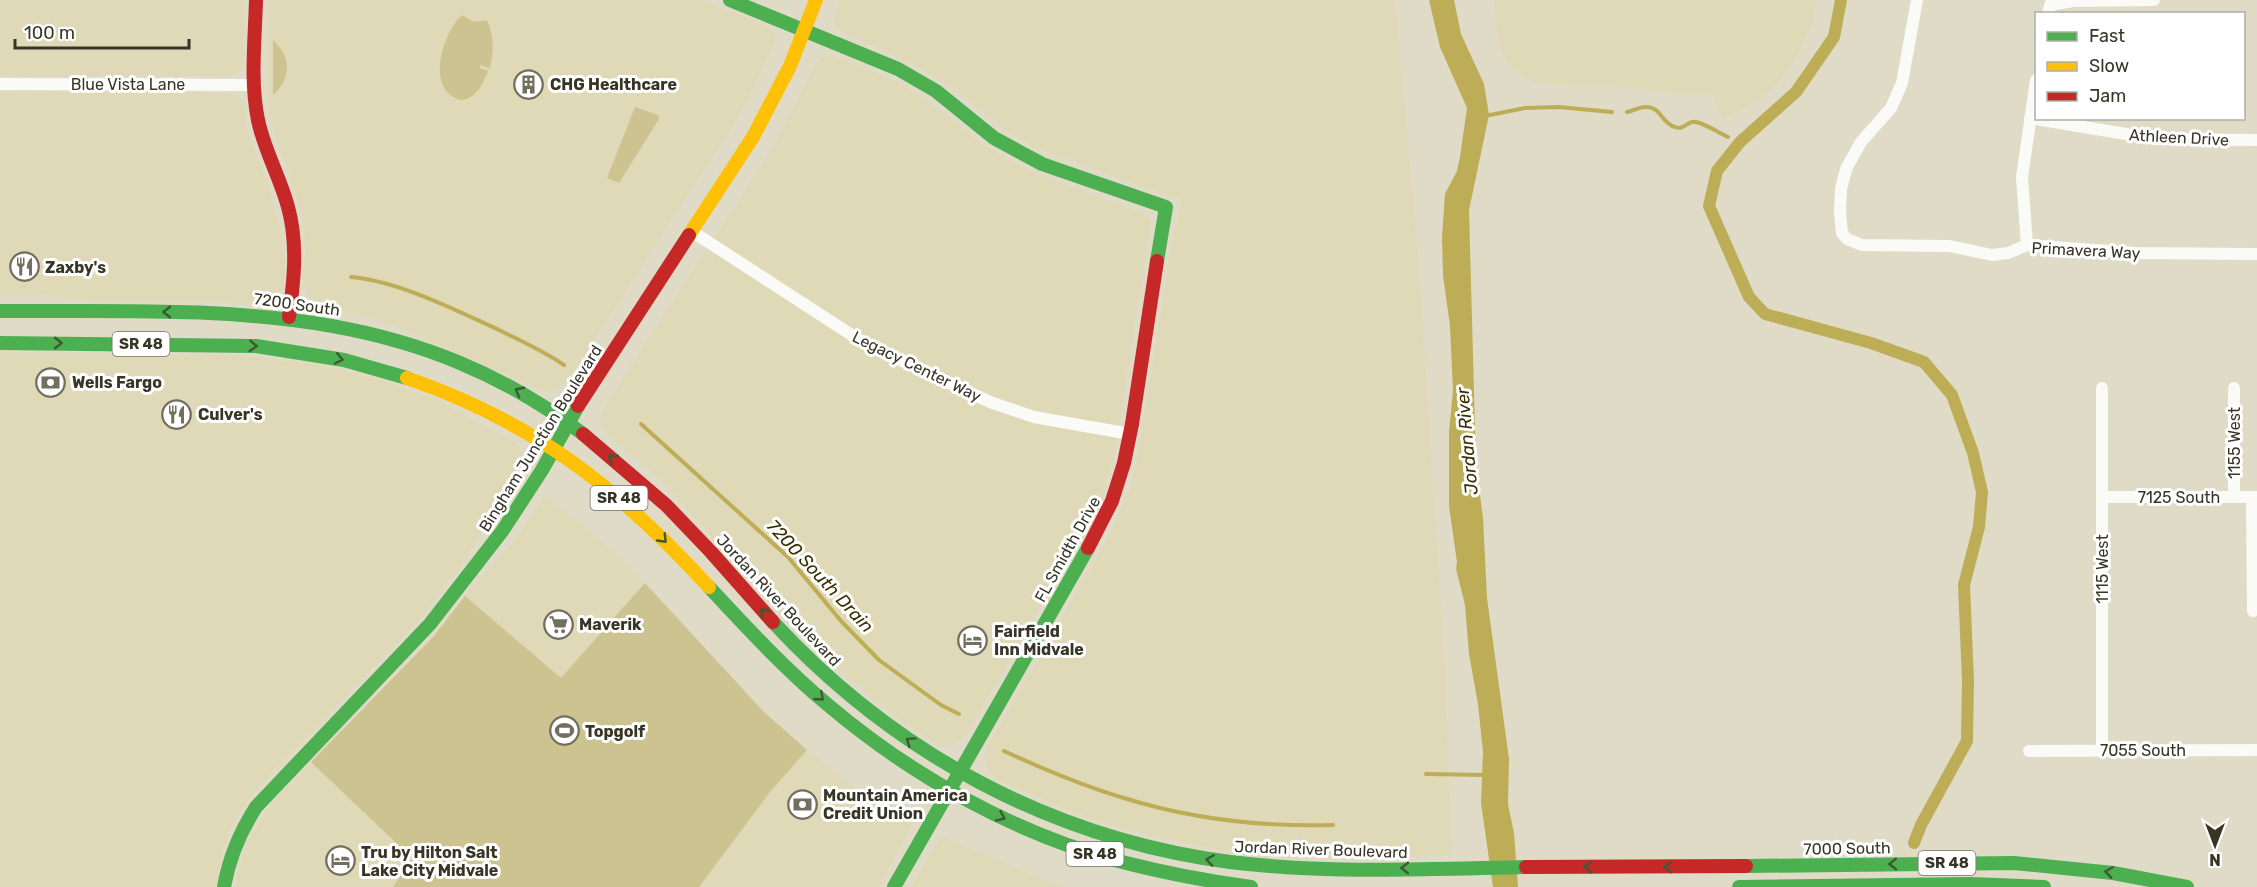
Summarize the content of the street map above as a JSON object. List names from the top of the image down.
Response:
{
  "streets": {
    "main road": [
      "7200 South",
      "SR 48",
      "Bingham Junction Boulevard",
      "FL Smidth Drive",
      "Jordan River Boulevard",
      "7000 South"
    ],
    "street": [
      "Blue Vista Lane",
      "Athleen Drive",
      "Primavera Way",
      "Legacy Center Way",
      "1155 West",
      "7125 South",
      "1115 West",
      "7055 South"
    ]
  },
  "crossings": [
    ["7200 South", "Bingham Junction Boulevard"],
    ["7200 South", "Jordan River Boulevard"],
    ["SR 48", "Bingham Junction Boulevard"],
    ["SR 48", "Jordan River Boulevard"],
    ["Legacy Center Way", "Bingham Junction Boulevard"],
    ["Legacy Center Way", "FL Smidth Drive"],
    ["Bingham Junction Boulevard", "FL Smidth Drive"],
    ["Bingham Junction Boulevard", "Jordan River Boulevard"],
    ["1155 West", "7125 South"],
    ["7125 South", "1115 West"],
    ["FL Smidth Drive", "Jordan River Boulevard"],
    ["1115 West", "7055 South"],
    ["Jordan River Boulevard", "7000 South"]
  ],
  "water": ["Jordan River", "7200 South Drain"],
  "places": {
    "building": ["CHG Healthcare"],
    "restaurant": ["Zaxby's", "Culver's"],
    "bank": ["Wells Fargo", "Mountain America Credit Union"],
    "supermarket": ["Maverik"],
    "hotel": ["Fairfield Inn Midvale", "Tru by Hilton Salt Lake City Midvale"],
    "sports": ["Topgolf"]
  },
  "legend": ["Fast", "Slow", "Jam"],
  "scale_bar": "100 m",
  "north": "bottom"
}
